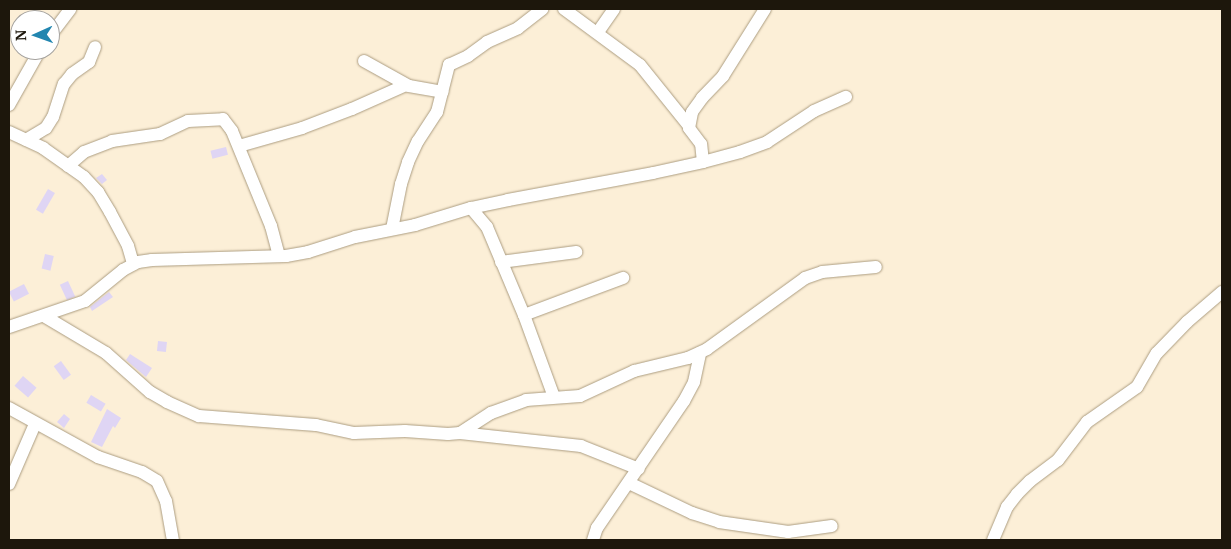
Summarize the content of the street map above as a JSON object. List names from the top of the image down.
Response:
{
  "north": "left"
}
